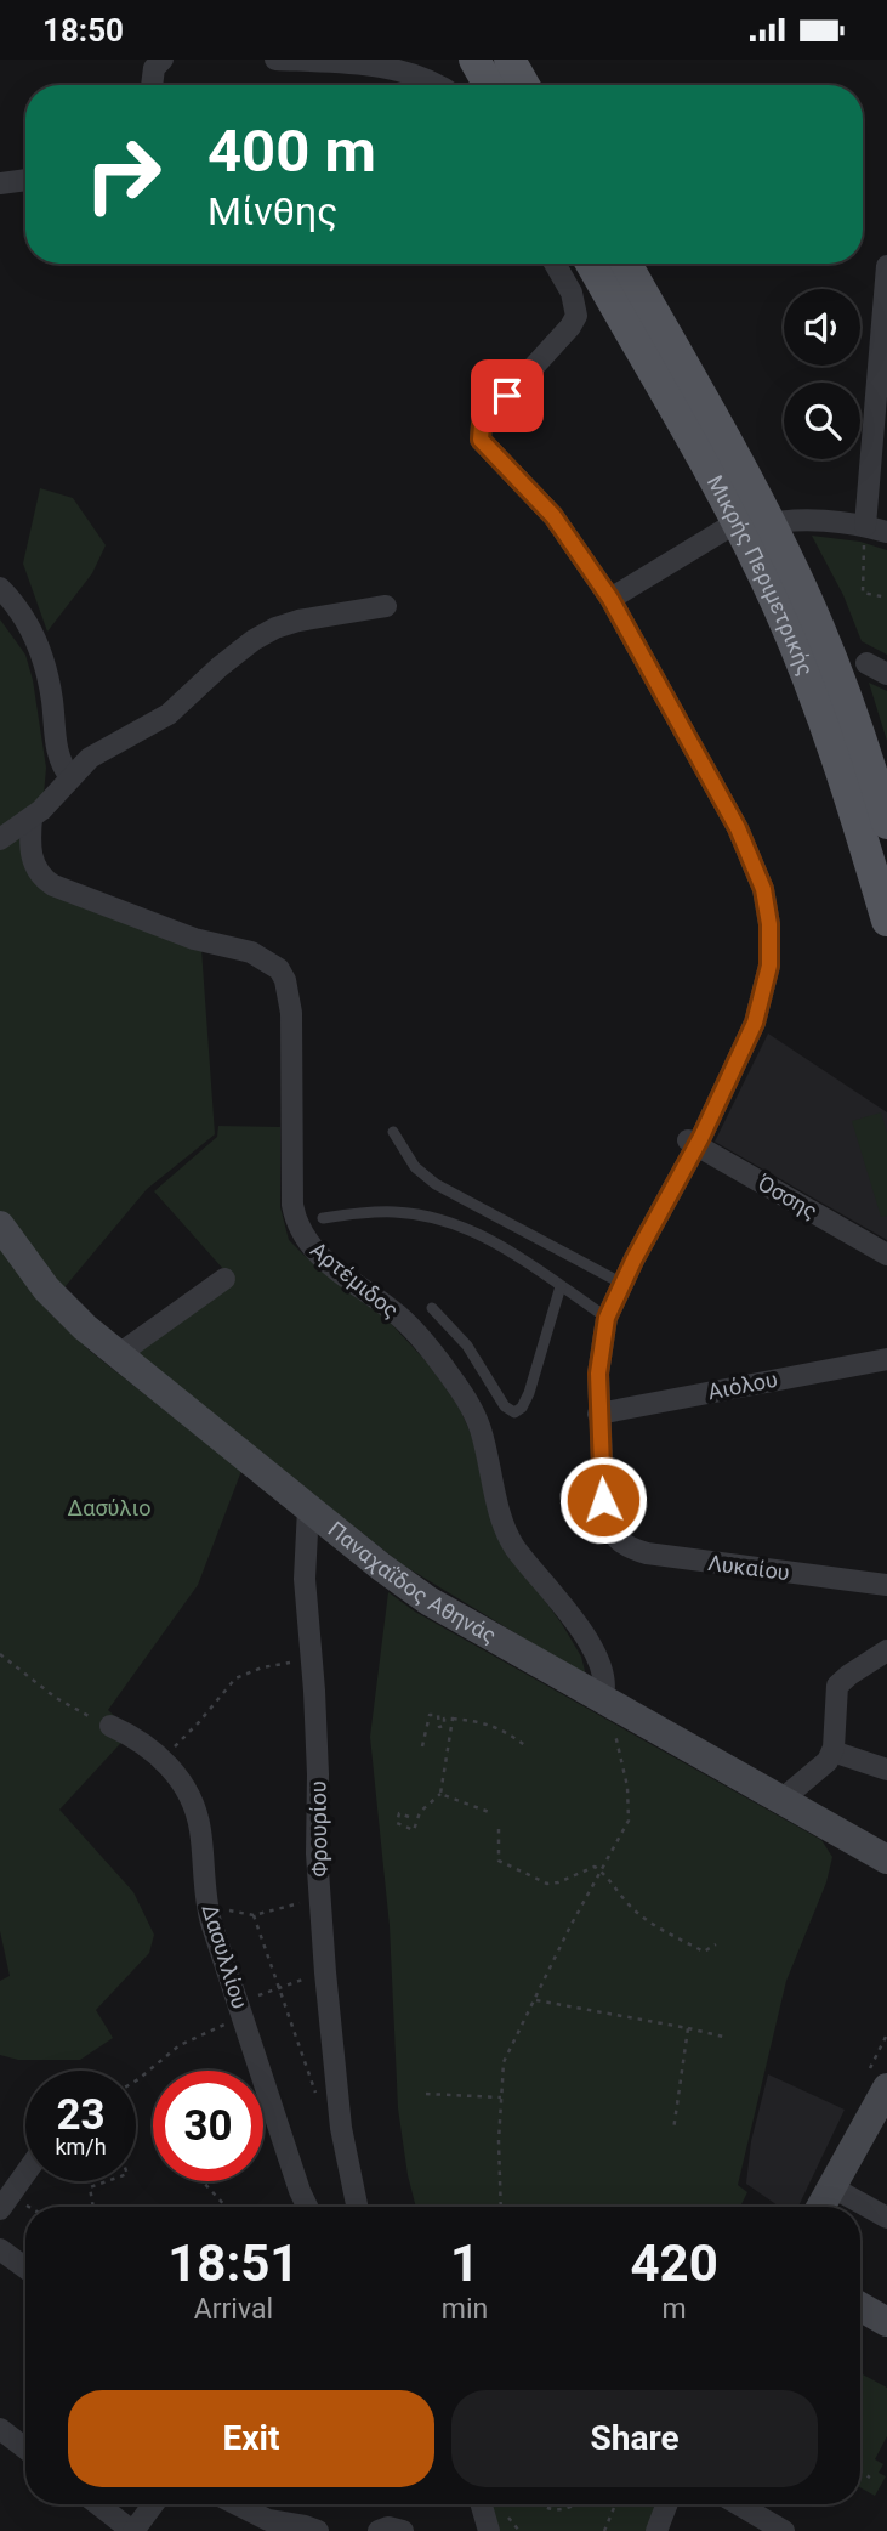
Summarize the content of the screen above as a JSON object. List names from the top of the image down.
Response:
{
  "streets": {
    "main road": ["Μικρής Περιμετρικής"],
    "street": [
      "Όσσης",
      "Αρτέμιδος",
      "Αιόλου",
      "Λυκαίου",
      "Παναχαΐδος Αθηνάς",
      "Φρουρίου",
      "Δασυλλίου"
    ]
  },
  "crossings": [
    ["Αρτέμιδος", "Παναχαΐδος Αθηνάς"],
    ["Αιόλου", "Λυκαίου"],
    ["Παναχαΐδος Αθηνάς", "Φρουρίου"]
  ],
  "parks": ["Δασύλιο"],
  "page": {
    "status": "18:50",
    "turn": ["400 m", "Μίνθης"],
    "speed": "23 km/h",
    "limit": "30",
    "eta": [
      "18:51",
      "Arrival",
      "1",
      "min",
      "420",
      "m"
    ],
    "buttons": ["Exit", "Share"]
  }
}
